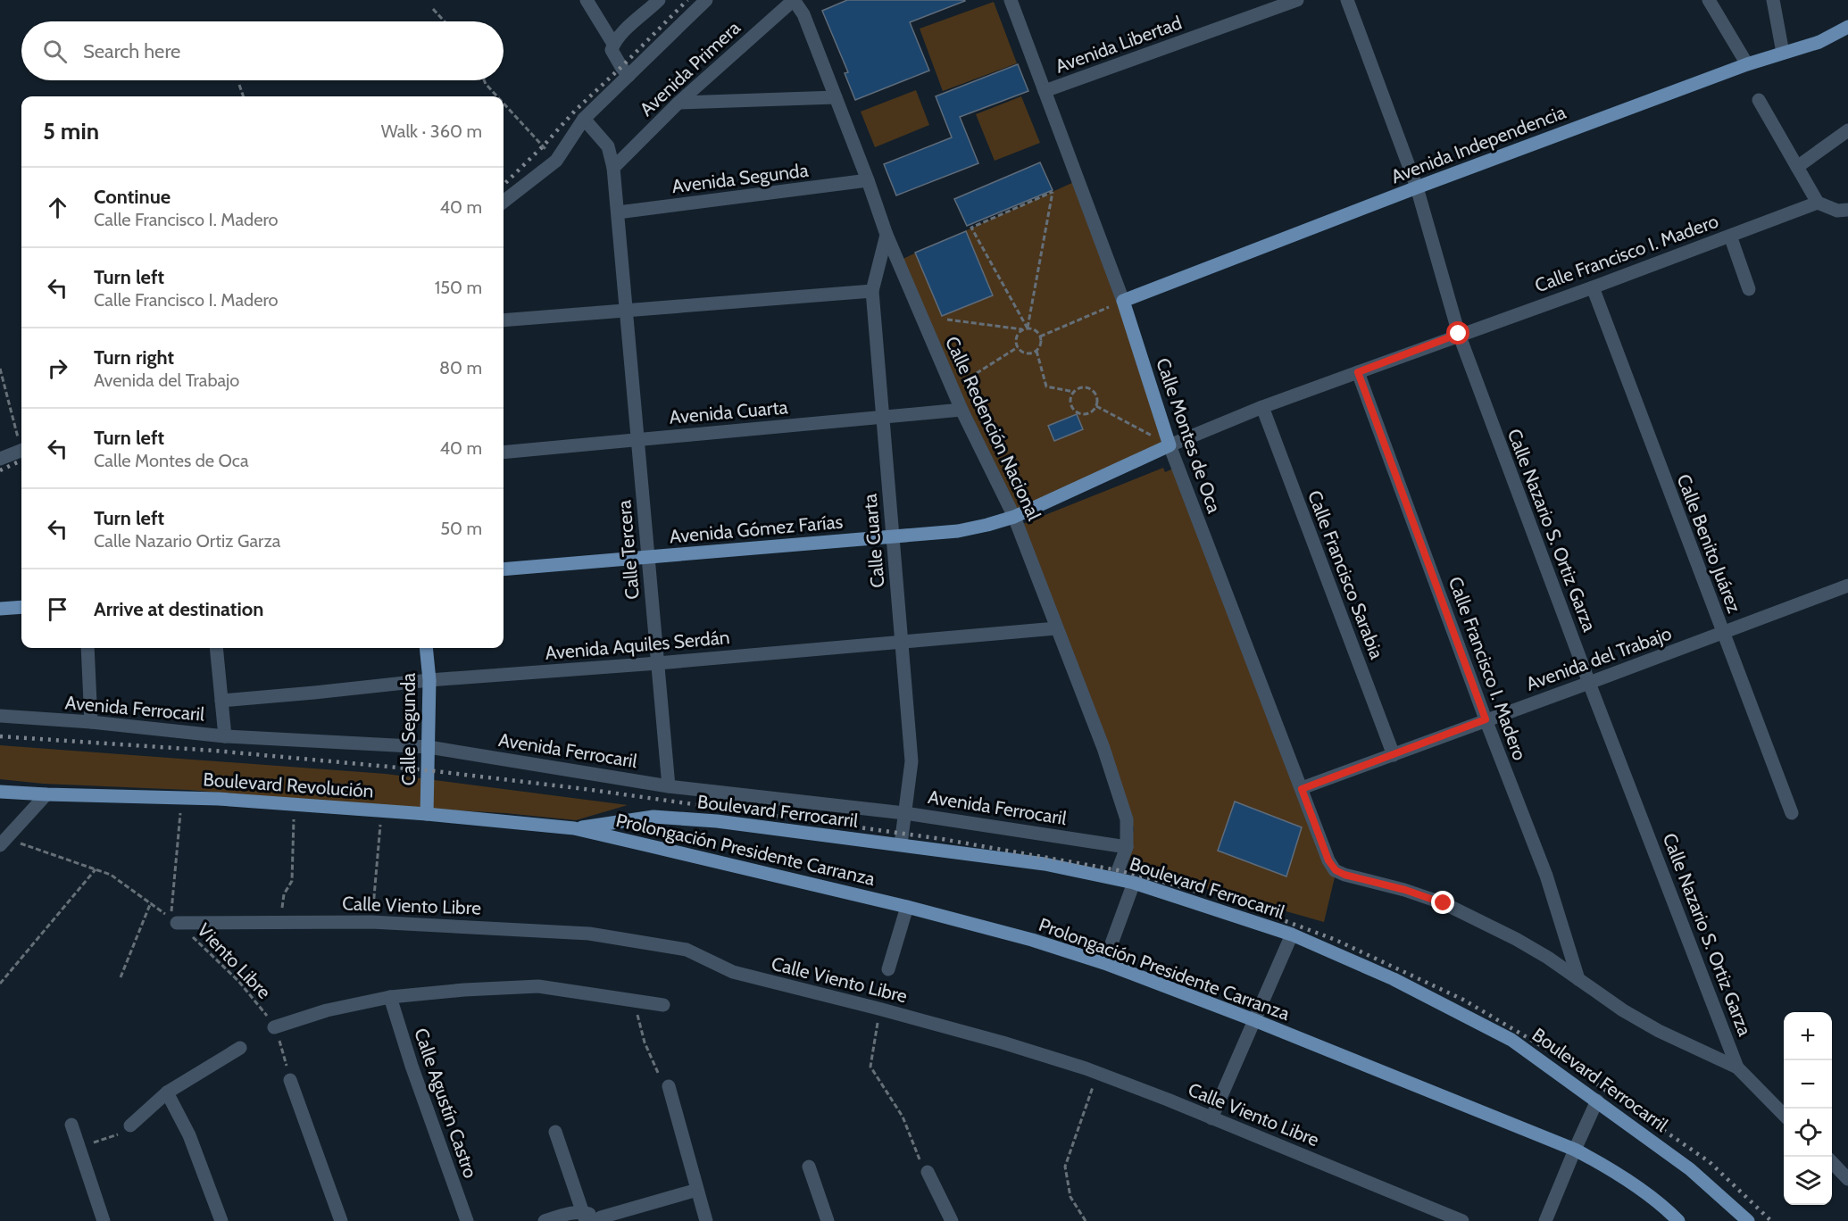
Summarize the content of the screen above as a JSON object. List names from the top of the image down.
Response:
{
  "streets": {
    "main road": [
      "Avenida Independencia",
      "Calle Francisco I. Madero",
      "Calle Montes de Oca",
      "Avenida Gómez Farías",
      "Calle Segunda",
      "Boulevard Revolución",
      "Boulevard Ferrocarril",
      "Prolongación Presidente Carranza"
    ],
    "street": [
      "Avenida Libertad",
      "Avenida Primera",
      "Avenida Segunda",
      "Avenida Cuarta",
      "Calle Redención Nacional",
      "Calle Nazario S. Ortiz Garza",
      "Calle Cuarta",
      "Calle Benito Juárez",
      "Calle Tercera",
      "Calle Francisco Sarabia",
      "Avenida Aquiles Serdán",
      "Avenida del Trabajo",
      "Avenida Ferrocaril",
      "Calle Viento Libre",
      "Calle Agustín Castro"
    ],
    "path": ["Viento Libre"]
  },
  "crossings": [
    ["Avenida Libertad", "Calle Montes de Oca"],
    ["Avenida Primera", "Calle Redención Nacional"],
    ["Avenida Primera", "Calle Tercera"],
    ["Avenida Independencia", "Calle Montes de Oca"],
    ["Avenida Independencia", "Calle Nazario S. Ortiz Garza"],
    ["Avenida Segunda", "Calle Redención Nacional"],
    ["Avenida Segunda", "Calle Tercera"],
    ["Calle Francisco I. Madero", "Calle Redención Nacional"],
    ["Calle Francisco I. Madero", "Calle Montes de Oca"],
    ["Calle Francisco I. Madero", "Avenida Gómez Farías"],
    ["Calle Francisco I. Madero", "Calle Nazario S. Ortiz Garza"],
    ["Calle Francisco I. Madero", "Calle Benito Juárez"],
    ["Calle Francisco I. Madero", "Calle Francisco Sarabia"],
    ["Calle Francisco I. Madero", "Avenida del Trabajo"],
    ["Avenida Cuarta", "Calle Redención Nacional"],
    ["Avenida Cuarta", "Calle Cuarta"],
    ["Avenida Cuarta", "Calle Tercera"],
    ["Calle Redención Nacional", "Avenida Gómez Farías"],
    ["Calle Redención Nacional", "Calle Cuarta"],
    ["Calle Redención Nacional", "Avenida Aquiles Serdán"],
    ["Calle Redención Nacional", "Avenida Ferrocaril"],
    ["Calle Redención Nacional", "Boulevard Ferrocarril"],
    ["Calle Montes de Oca", "Avenida del Trabajo"],
    ["Avenida Gómez Farías", "Calle Cuarta"],
    ["Avenida Gómez Farías", "Calle Tercera"],
    ["Calle Nazario S. Ortiz Garza", "Avenida del Trabajo"],
    ["Calle Cuarta", "Avenida Aquiles Serdán"],
    ["Calle Cuarta", "Avenida Ferrocaril"],
    ["Calle Cuarta", "Boulevard Ferrocarril"],
    ["Calle Benito Juárez", "Avenida del Trabajo"],
    ["Calle Tercera", "Avenida Aquiles Serdán"],
    ["Calle Tercera", "Avenida Ferrocaril"],
    ["Calle Francisco Sarabia", "Avenida del Trabajo"],
    ["Avenida Aquiles Serdán", "Calle Segunda"],
    ["Avenida Ferrocaril", "Calle Segunda"],
    ["Calle Segunda", "Boulevard Revolución"],
    ["Boulevard Revolución", "Boulevard Ferrocarril"],
    ["Boulevard Revolución", "Prolongación Presidente Carranza"],
    ["Boulevard Ferrocarril", "Prolongación Presidente Carranza"],
    ["Calle Viento Libre", "Viento Libre"]
  ],
  "page": {
    "search": "Search here",
    "heading": ["5 min", "Walk · 360 m"],
    "list": [
      ["Continue", "Calle Francisco I. Madero", "40 m"],
      ["Turn left", "Calle Francisco I. Madero", "150 m"],
      ["Turn right", "Avenida del Trabajo", "80 m"],
      ["Turn left", "Calle Montes de Oca", "40 m"],
      ["Turn left", "Calle Nazario Ortiz Garza", "50 m"],
      "Arrive at destination"
    ],
    "map_buttons": ["+", "−"]
  }
}
